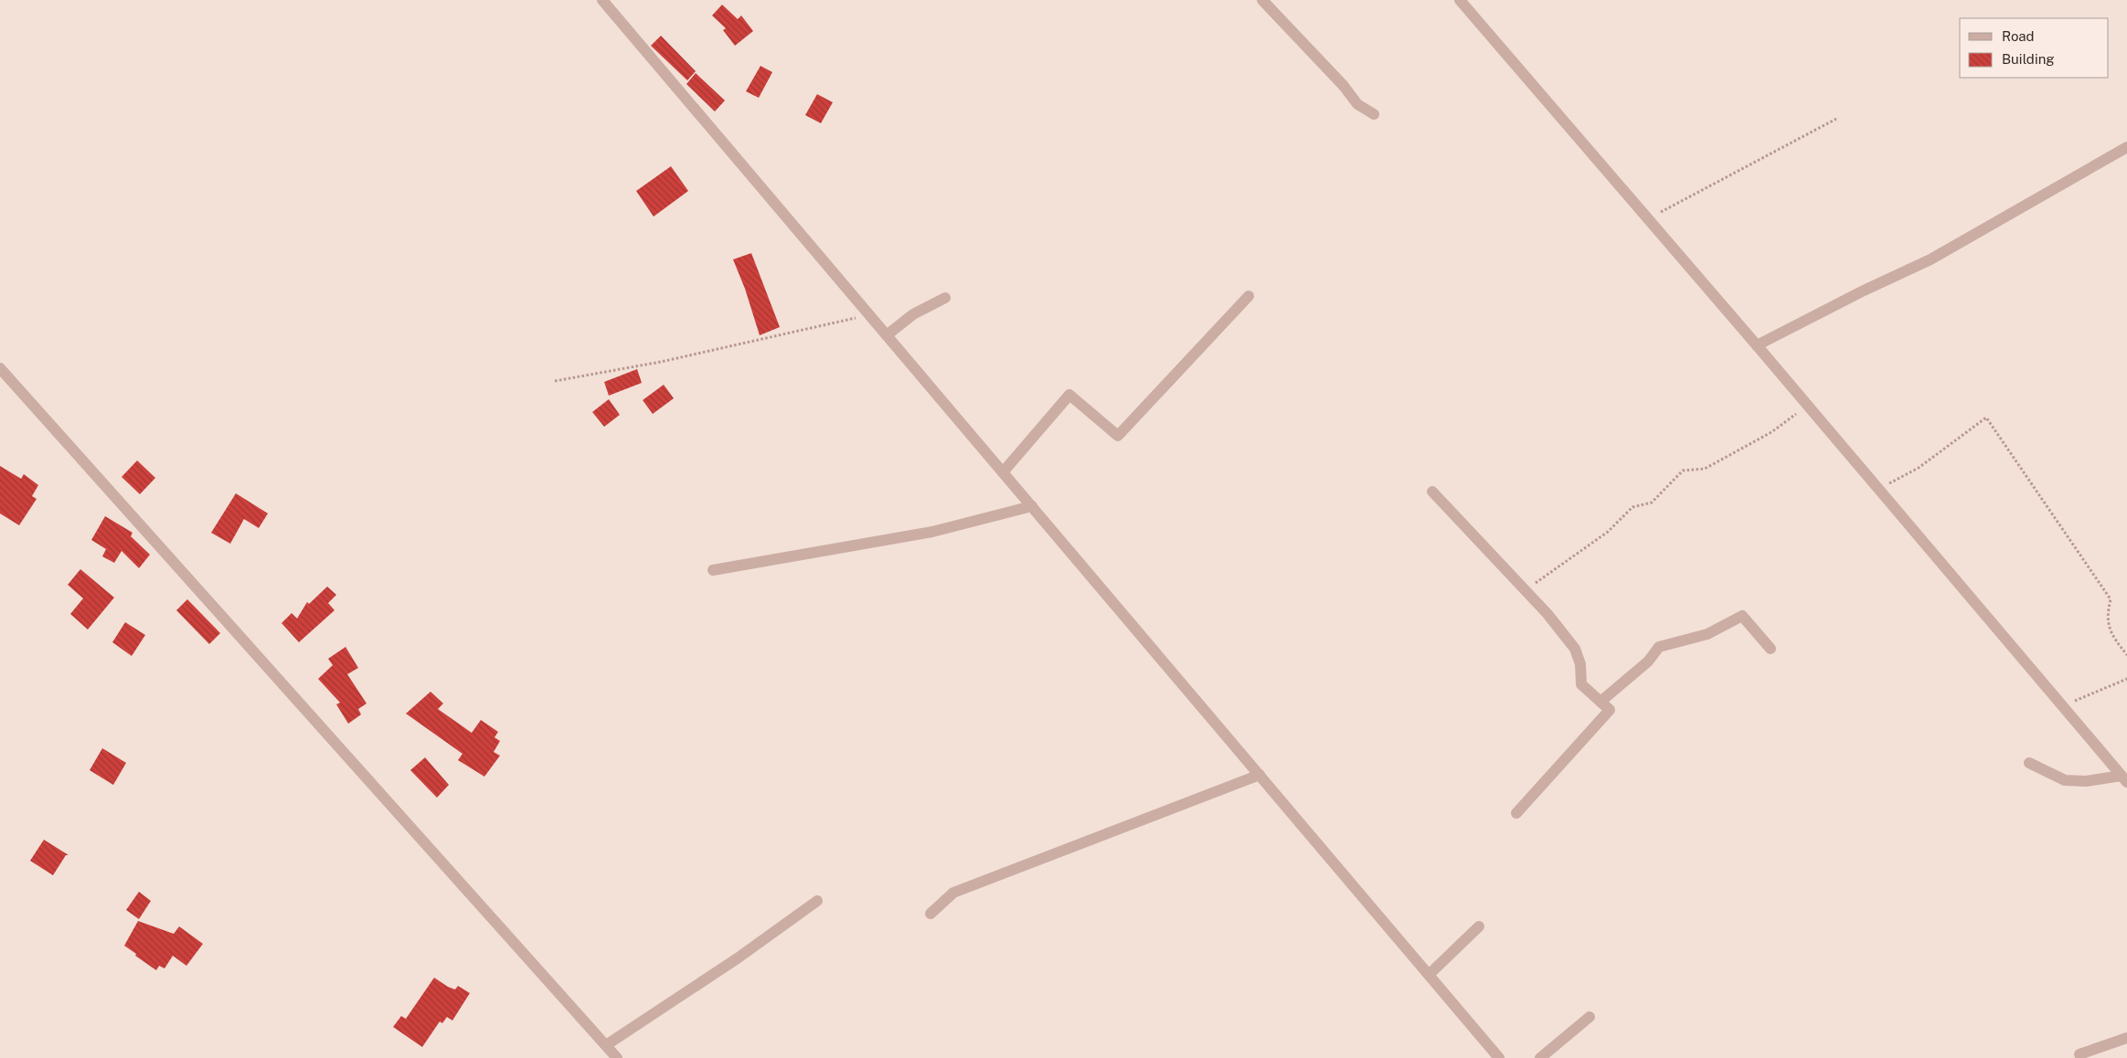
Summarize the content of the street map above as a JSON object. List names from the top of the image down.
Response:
{
  "legend": ["Road", "Building"]
}
